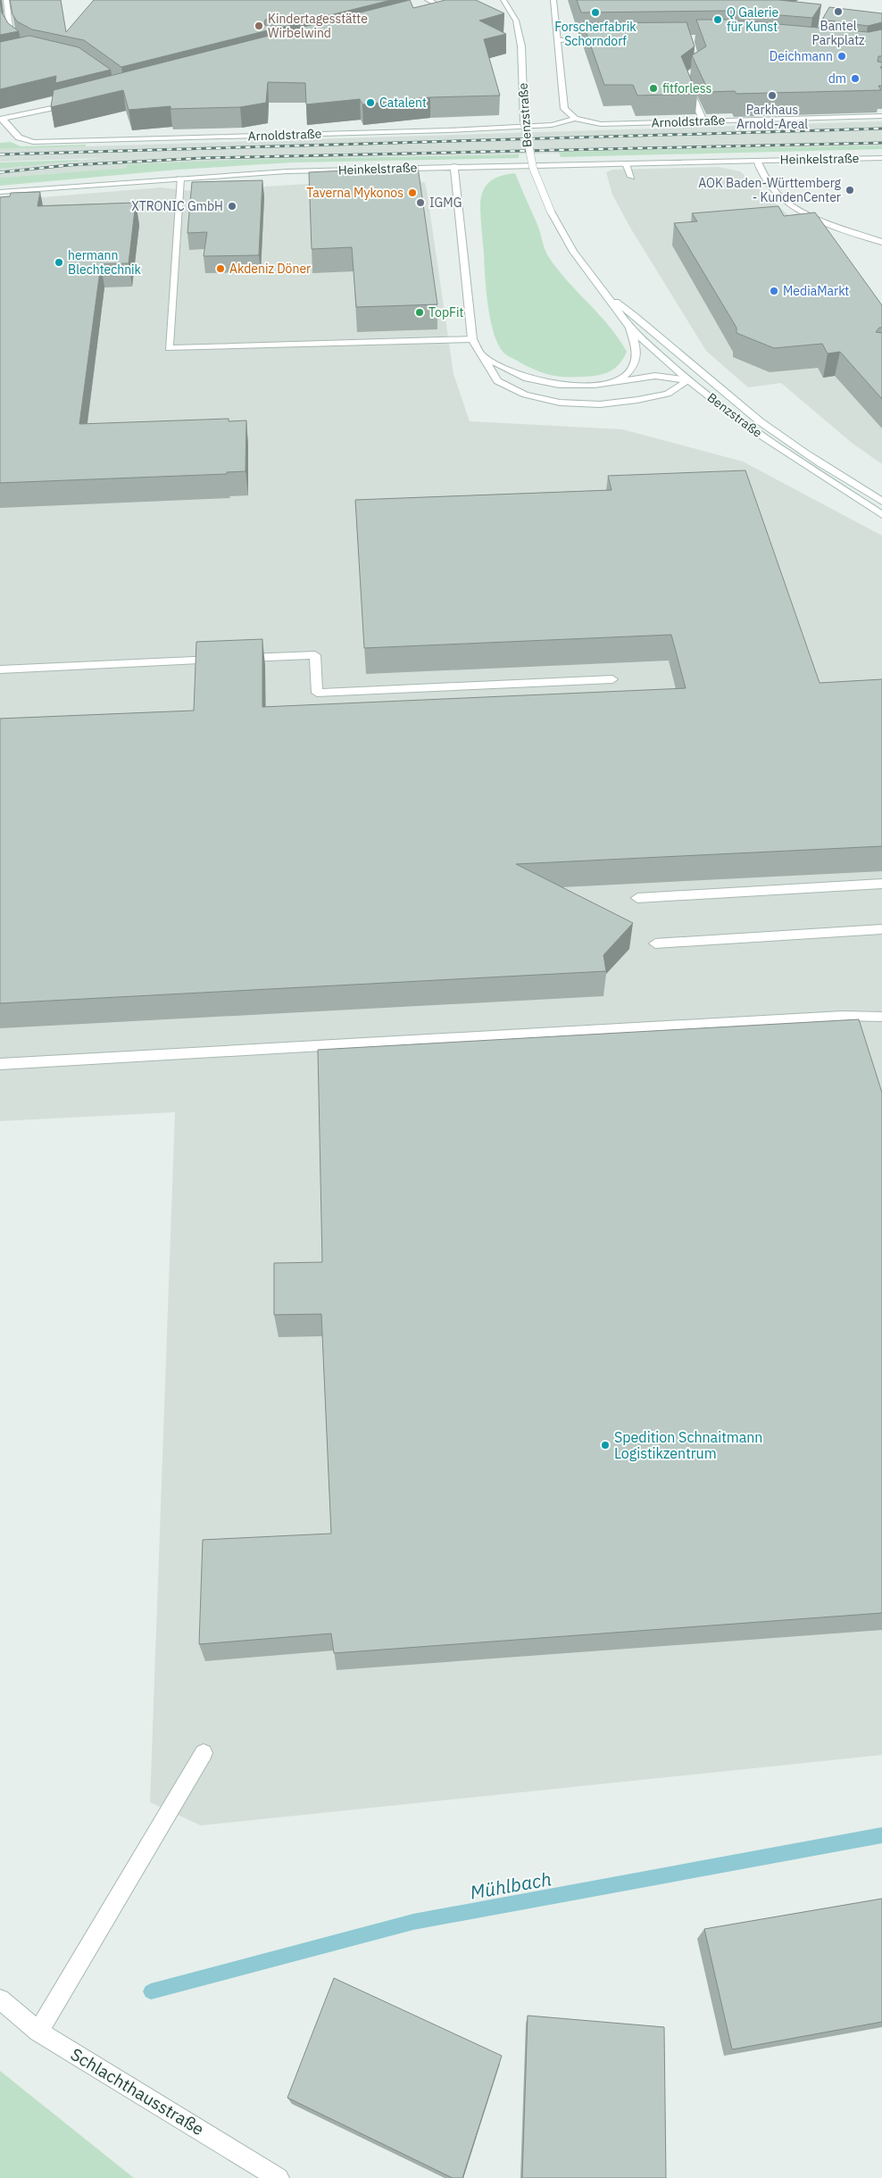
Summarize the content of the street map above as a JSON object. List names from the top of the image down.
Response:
{
  "streets": {
    "street": [
      "Benzstraße",
      "Arnoldstraße",
      "Heinkelstraße",
      "Schlachthausstraße"
    ]
  },
  "water": ["Mühlbach"],
  "places": [
    "Bantel Parkplatz",
    "Forscherfabrik Schorndorf",
    "Q Galerie für Kunst",
    "Kindertagesstätte Wirbelwind",
    "Deichmann",
    "dm",
    "fitforless",
    "Parkhaus Arnold-Areal",
    "Catalent",
    "AOK Baden-Württemberg - KundenCenter",
    "Taverna Mykonos",
    "IGMG",
    "XTRONIC GmbH",
    "hermann Blechtechnik",
    "Akdeniz Döner",
    "MediaMarkt",
    "TopFit",
    "Spedition Schnaitmann Logistikzentrum"
  ]
}
